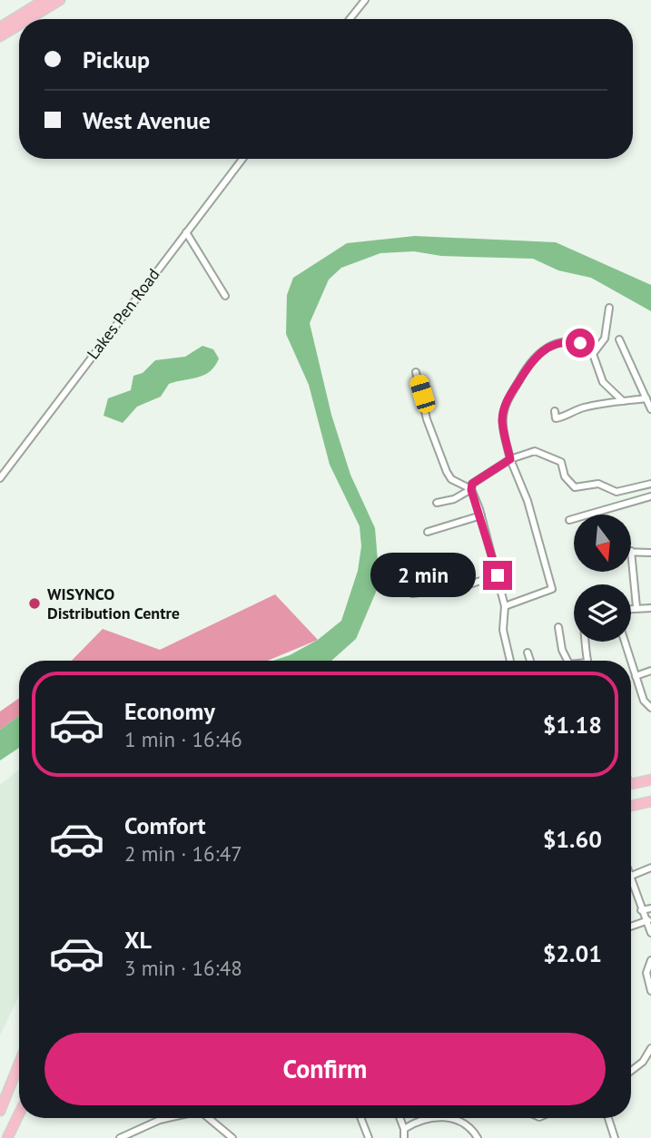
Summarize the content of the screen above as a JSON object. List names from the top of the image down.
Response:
{
  "streets": {
    "street": ["Lakes Pen Road"]
  },
  "places": ["WISYNCO Distribution Centre"],
  "north": "bottom",
  "page": {
    "banner": ["Pickup", "West Avenue"],
    "bubble": "2 min",
    "list": [
      {
        "name": "Economy",
        "note": "1 min · 16:46",
        "value": "$1.18"
      },
      {
        "name": "Comfort",
        "note": "2 min · 16:47",
        "value": "$1.60"
      },
      {
        "name": "XL",
        "note": "3 min · 16:48",
        "value": "$2.01"
      }
    ],
    "buttons": "Confirm"
  }
}
